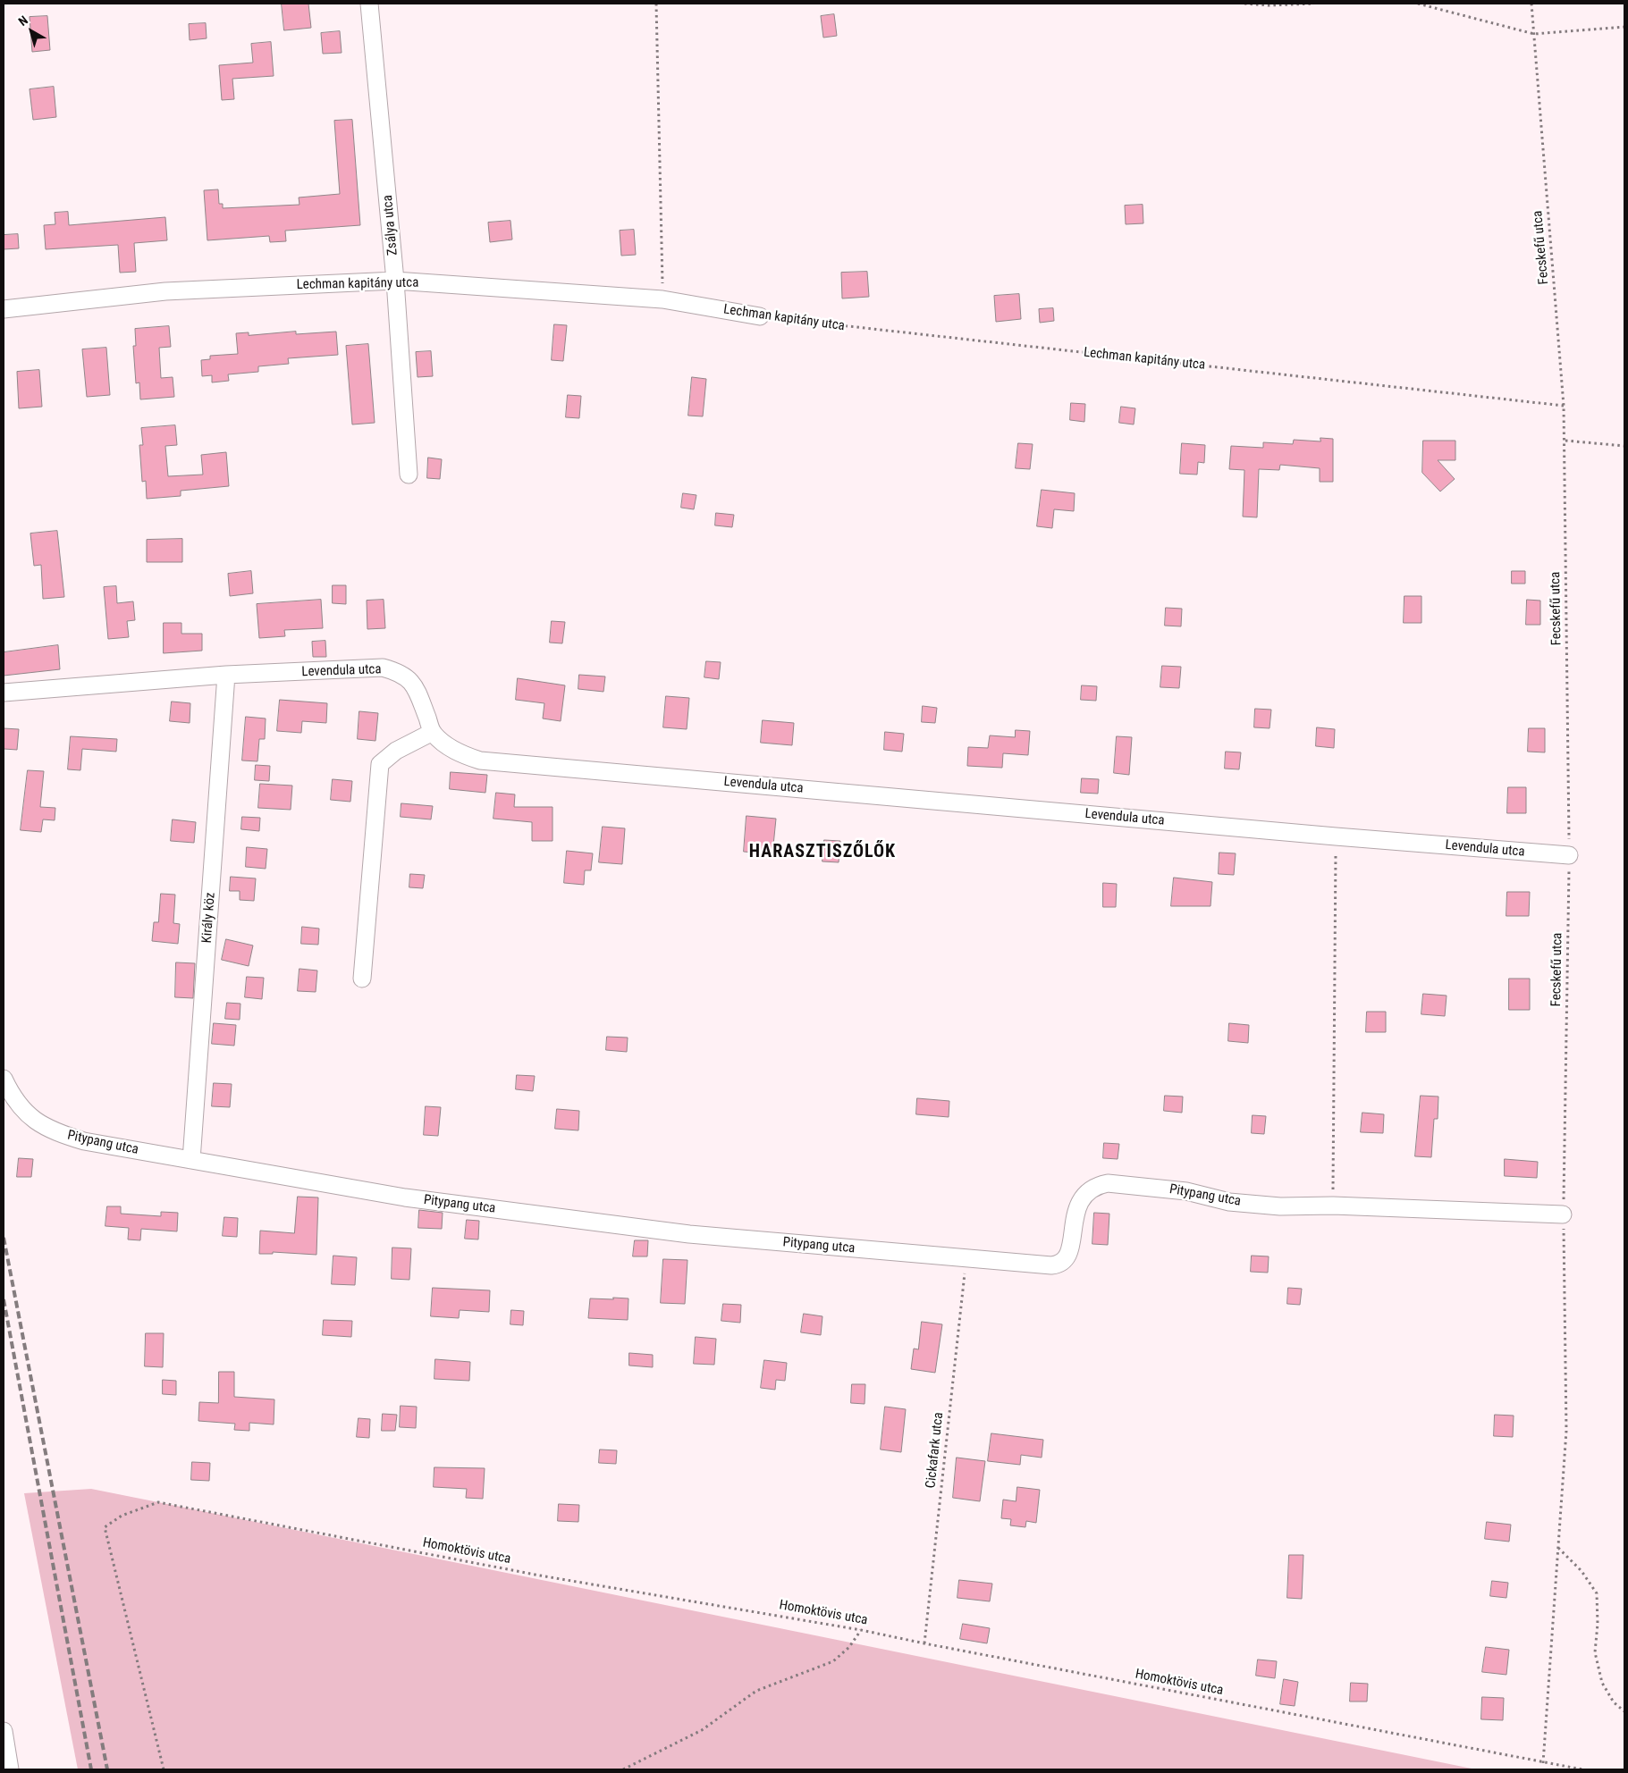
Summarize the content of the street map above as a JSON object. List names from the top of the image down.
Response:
{
  "streets": {
    "street": [
      "Zsálya utca",
      "Lechman kapitány utca",
      "Levendula utca",
      "Király köz",
      "Pitypang utca"
    ],
    "path": ["Fecskefű utca", "Cickafark utca", "Homoktövis utca"]
  },
  "crossings": [
    ["Zsálya utca", "Lechman kapitány utca"],
    ["Fecskefű utca", "Lechman kapitány utca"],
    ["Fecskefű utca", "Levendula utca"],
    ["Fecskefű utca", "Pitypang utca"],
    ["Fecskefű utca", "Homoktövis utca"],
    ["Levendula utca", "Király köz"],
    ["Király köz", "Pitypang utca"],
    ["Pitypang utca", "Cickafark utca"],
    ["Cickafark utca", "Homoktövis utca"]
  ],
  "districts": ["HARASZTISZŐLŐK"],
  "north": "top left"
}
